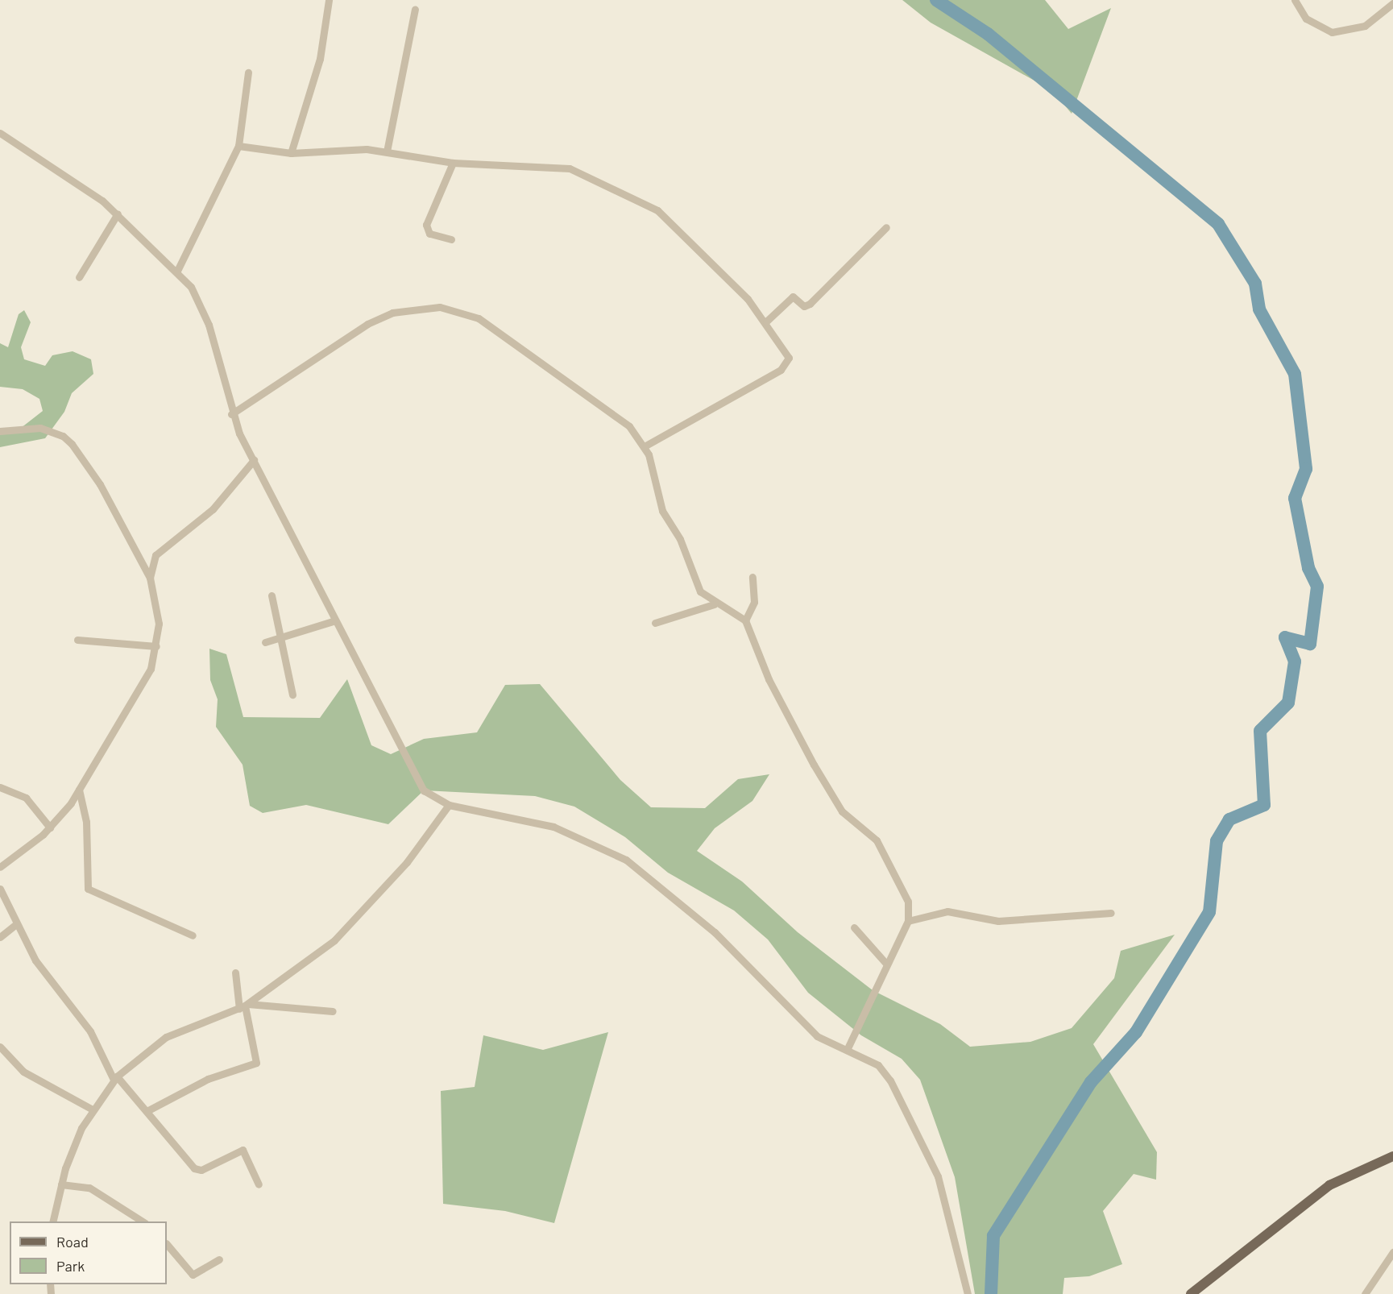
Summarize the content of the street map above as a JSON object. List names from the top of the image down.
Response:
{
  "legend": ["Road", "Park"]
}
